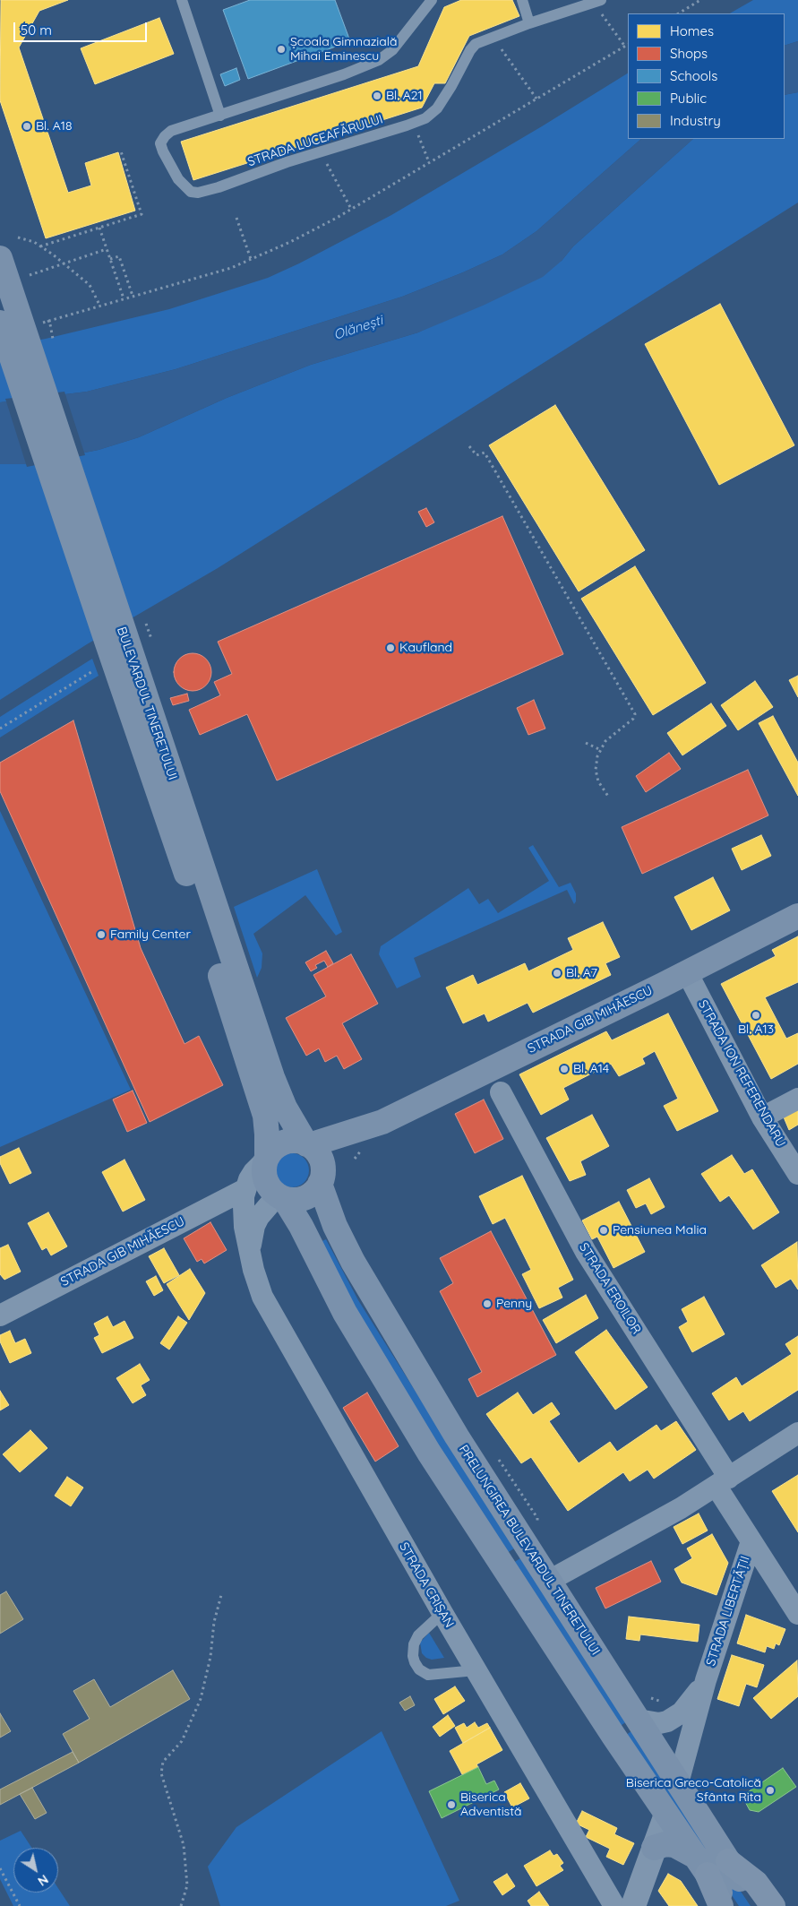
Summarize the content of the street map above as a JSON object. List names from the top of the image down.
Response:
{
  "streets": {
    "main road": ["BULEVARDUL TINERETULUI", "STRADA GIB MIHĂESCU", "PRELUNGIREA BULEVARDUL TINERETULUI"],
    "street": [
      "STRADA ION REFERENDARU",
      "STRADA EROILOR",
      "STRADA CRIȘAN",
      "STRADA LIBERTĂȚII"
    ],
    "lane": ["STRADA LUCEAFĂRULUI"]
  },
  "crossings": [
    ["BULEVARDUL TINERETULUI", "STRADA GIB MIHĂESCU"],
    ["BULEVARDUL TINERETULUI", "PRELUNGIREA BULEVARDUL TINERETULUI"],
    ["BULEVARDUL TINERETULUI", "STRADA CRIȘAN"],
    ["STRADA GIB MIHĂESCU", "STRADA ION REFERENDARU"],
    ["STRADA GIB MIHĂESCU", "PRELUNGIREA BULEVARDUL TINERETULUI"],
    ["STRADA GIB MIHĂESCU", "STRADA CRIȘAN"],
    ["STRADA EROILOR", "STRADA LIBERTĂȚII"],
    ["PRELUNGIREA BULEVARDUL TINERETULUI", "STRADA CRIȘAN"],
    ["PRELUNGIREA BULEVARDUL TINERETULUI", "STRADA LIBERTĂȚII"]
  ],
  "water": ["Olănești"],
  "places": [
    "Școala Gimnazială Mihai Eminescu",
    "Bl. A21",
    "Bl. A18",
    "Kaufland",
    "Family Center",
    "Bl. A7",
    "Bl. A13",
    "Bl. A14",
    "Pensiunea Malia",
    "Penny",
    "Biserica Greco-Catolică Sfânta Rita",
    "Biserica Adventistă"
  ],
  "legend": [
    "Homes",
    "Shops",
    "Schools",
    "Public",
    "Industry"
  ],
  "scale_bar": "50 m",
  "north": "bottom right"
}
